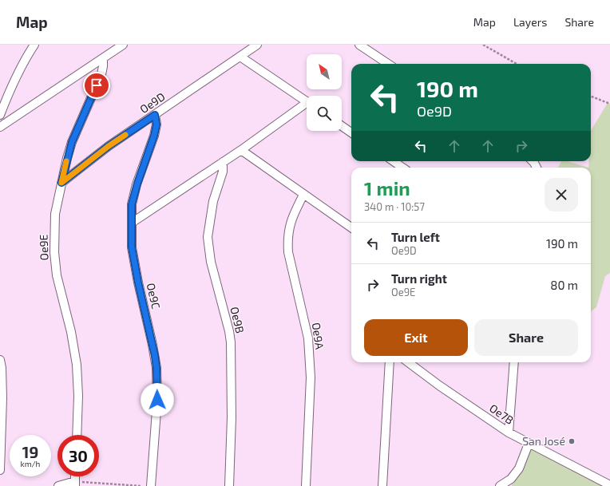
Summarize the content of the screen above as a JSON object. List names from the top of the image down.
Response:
{
  "streets": {
    "street": [
      "Oe9D",
      "Oe9E",
      "Oe9C",
      "Oe9B",
      "Oe9A",
      "Oe7B"
    ]
  },
  "crossings": [
    ["Oe9D", "Oe9E"],
    ["Oe9D", "Oe9C"]
  ],
  "places": ["San José"],
  "north": "top left",
  "page": {
    "header": "Map",
    "nav": ["Map", "Layers", "Share"],
    "turn": ["190 m", "Oe9D"],
    "heading": ["1 min", "340 m · 10:57"],
    "list": [
      {
        "name": "Turn left",
        "note": "Oe9D",
        "value": "190 m"
      },
      {
        "name": "Turn right",
        "note": "Oe9E",
        "value": "80 m"
      }
    ],
    "buttons": ["Exit", "Share"],
    "speed": "19 km/h",
    "limit": "30"
  }
}
